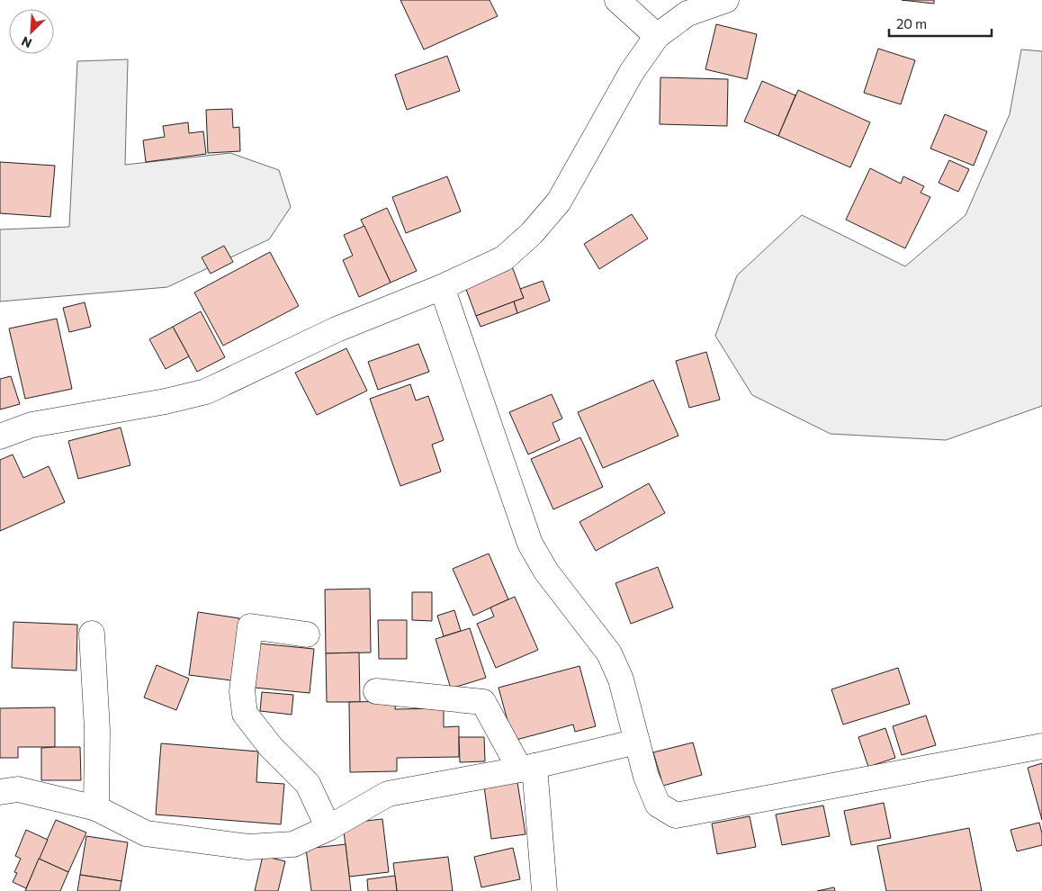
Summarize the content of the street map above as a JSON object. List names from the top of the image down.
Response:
{
  "scale_bar": "20 m",
  "north": "bottom left"
}
